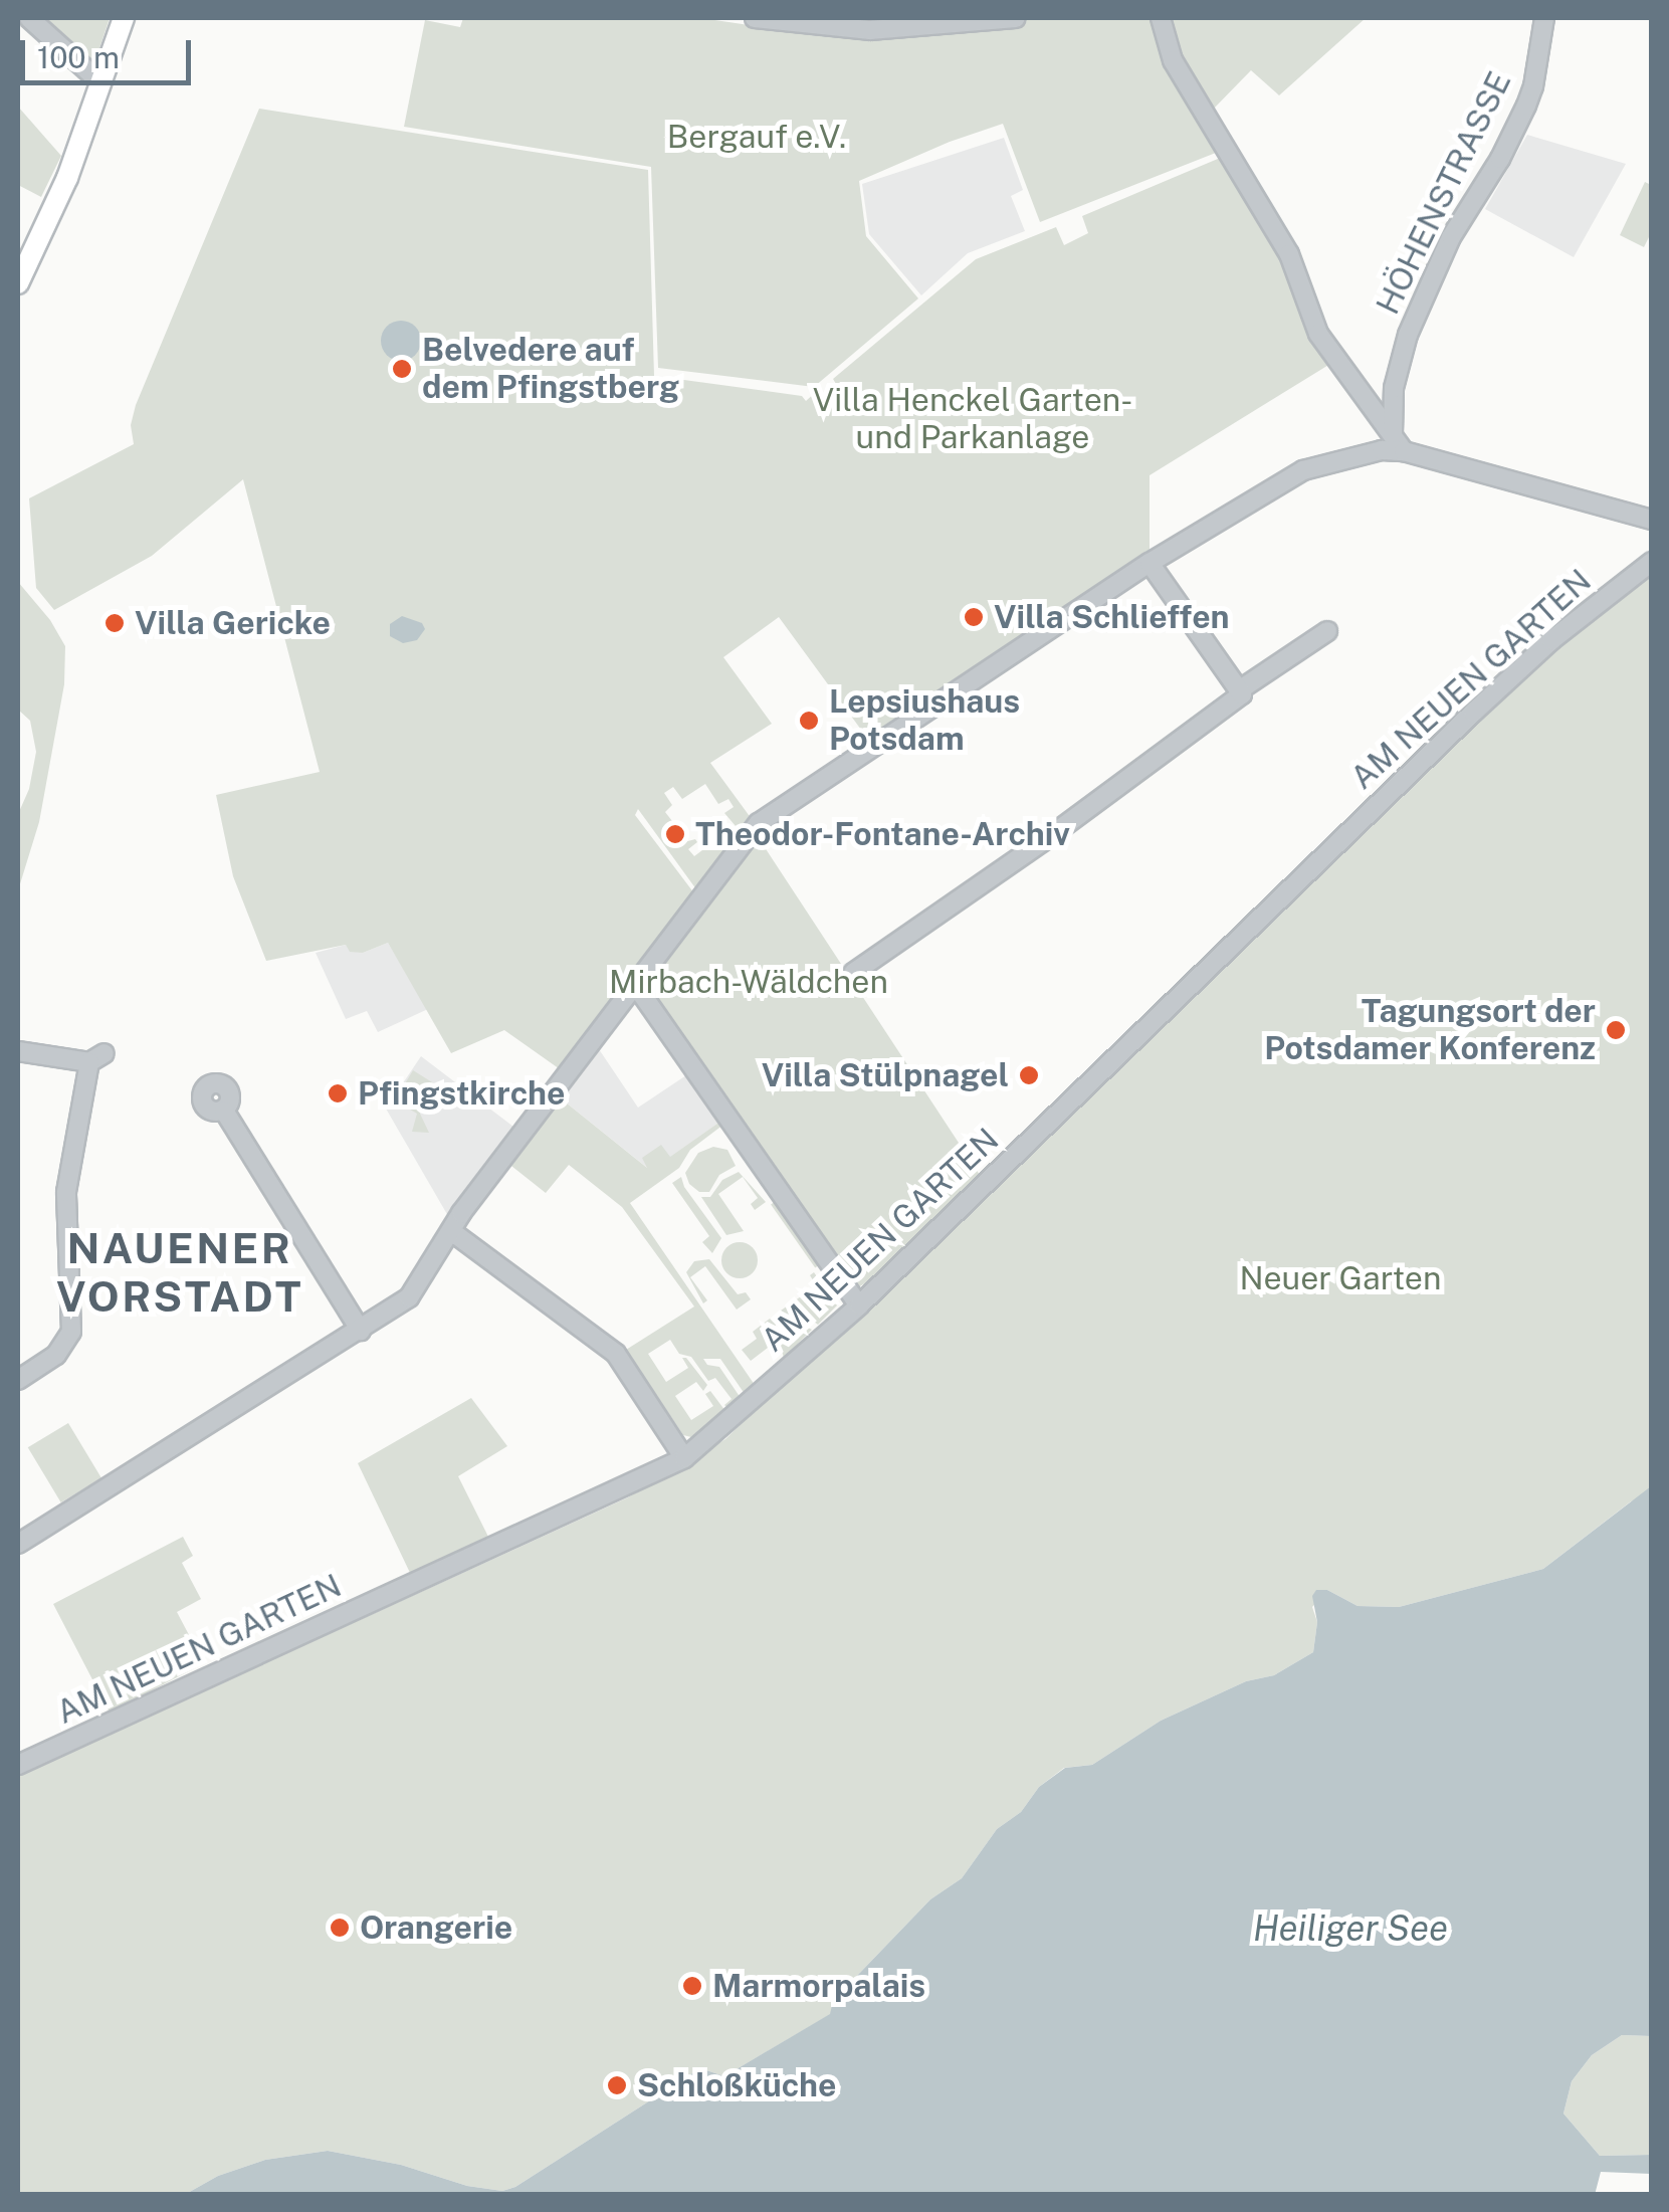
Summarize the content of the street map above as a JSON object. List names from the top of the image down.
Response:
{
  "streets": {
    "street": ["HÖHENSTRASSE", "AM NEUEN GARTEN"]
  },
  "districts": ["NAUENER VORSTADT"],
  "water": ["Heiliger See"],
  "parks": [
    "Bergauf e.V.",
    "Villa Henckel Garten- und Parkanlage",
    "Mirbach-Wäldchen",
    "Neuer Garten"
  ],
  "places": [
    "Belvedere auf dem Pfingstberg",
    "Villa Schlieffen",
    "Villa Gericke",
    "Lepsiushaus Potsdam",
    "Theodor-Fontane-Archiv",
    "Tagungsort der Potsdamer Konferenz",
    "Villa Stülpnagel",
    "Pfingstkirche",
    "Orangerie",
    "Marmorpalais",
    "Schloßküche"
  ],
  "scale_bar": "100 m"
}
